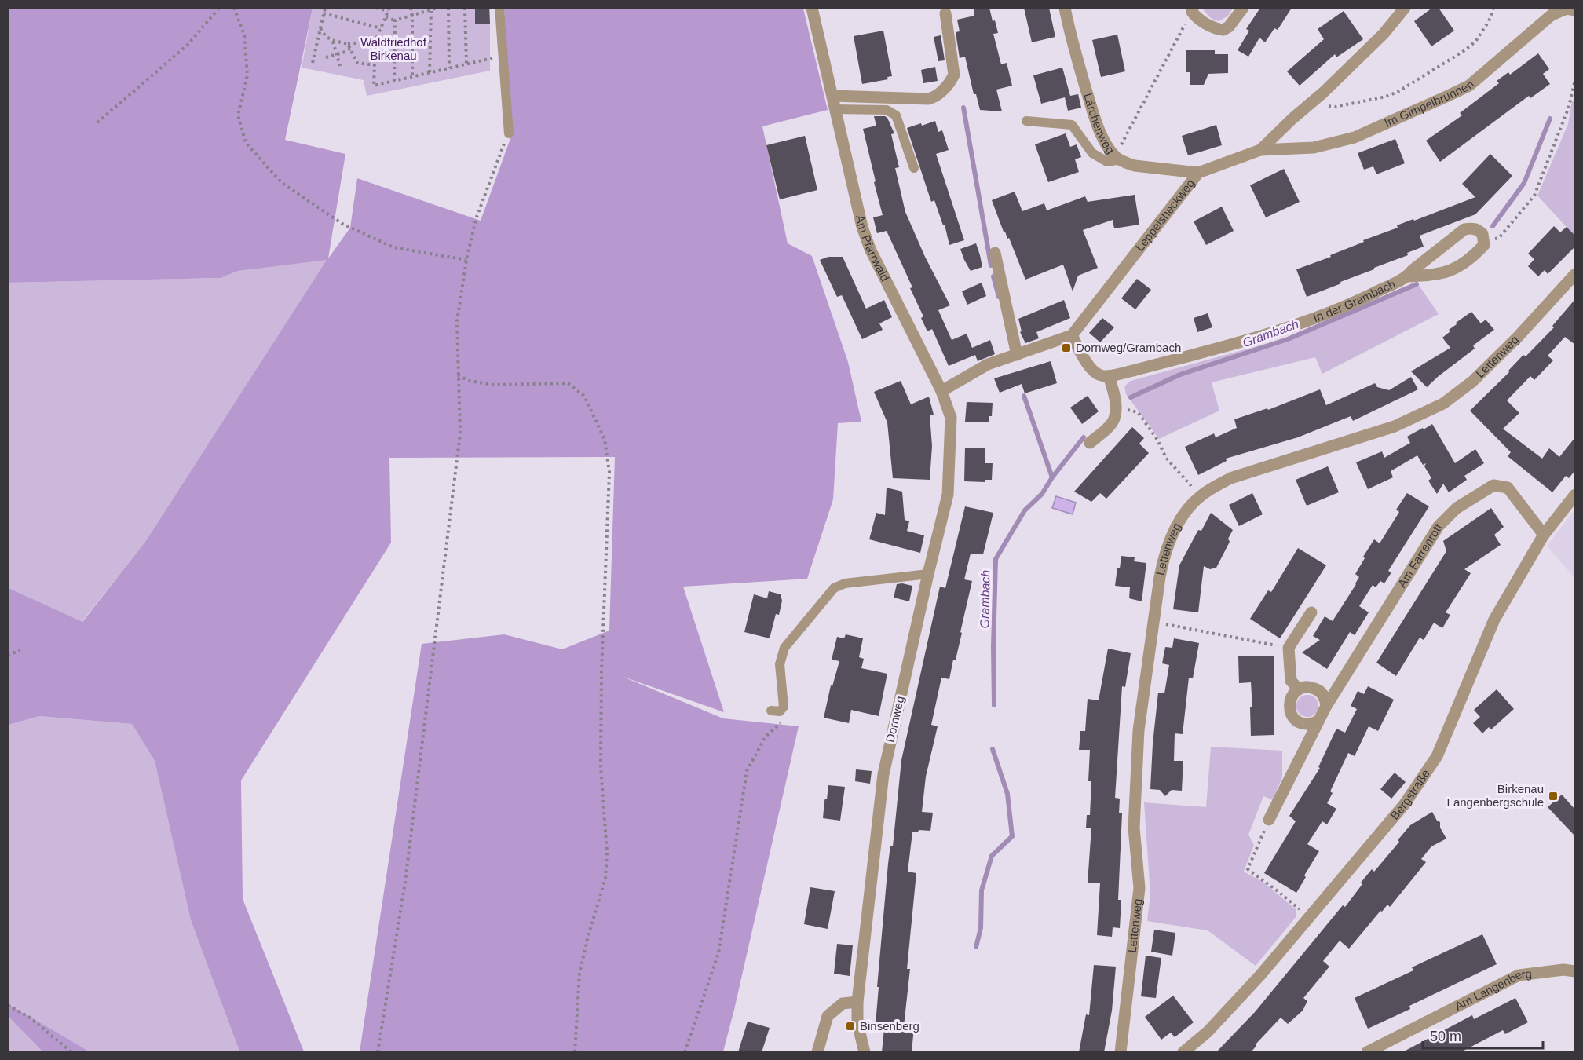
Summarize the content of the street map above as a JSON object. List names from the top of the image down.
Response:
{
  "streets": {
    "street": [
      "Im Gimpelbrunnen",
      "Lärchenweg",
      "Leppelsheckweg",
      "Am Pfarrwald",
      "In der Grambach",
      "Lettenweg",
      "Am Farrenrott",
      "Dornweg",
      "Bergstraße",
      "Am Langenberg"
    ]
  },
  "crossings": [
    ["Im Gimpelbrunnen", "Leppelsheckweg"],
    ["Lärchenweg", "Leppelsheckweg"],
    ["Am Pfarrwald", "Dornweg"],
    ["Am Farrenrott", "Bergstraße"]
  ],
  "water": ["Grambach"],
  "parks": ["Waldfriedhof Birkenau"],
  "places": {
    "transit": ["Dornweg/Grambach", "Birkenau Langenbergschule", "Binsenberg"]
  },
  "scale_bar": "50 m"
}
